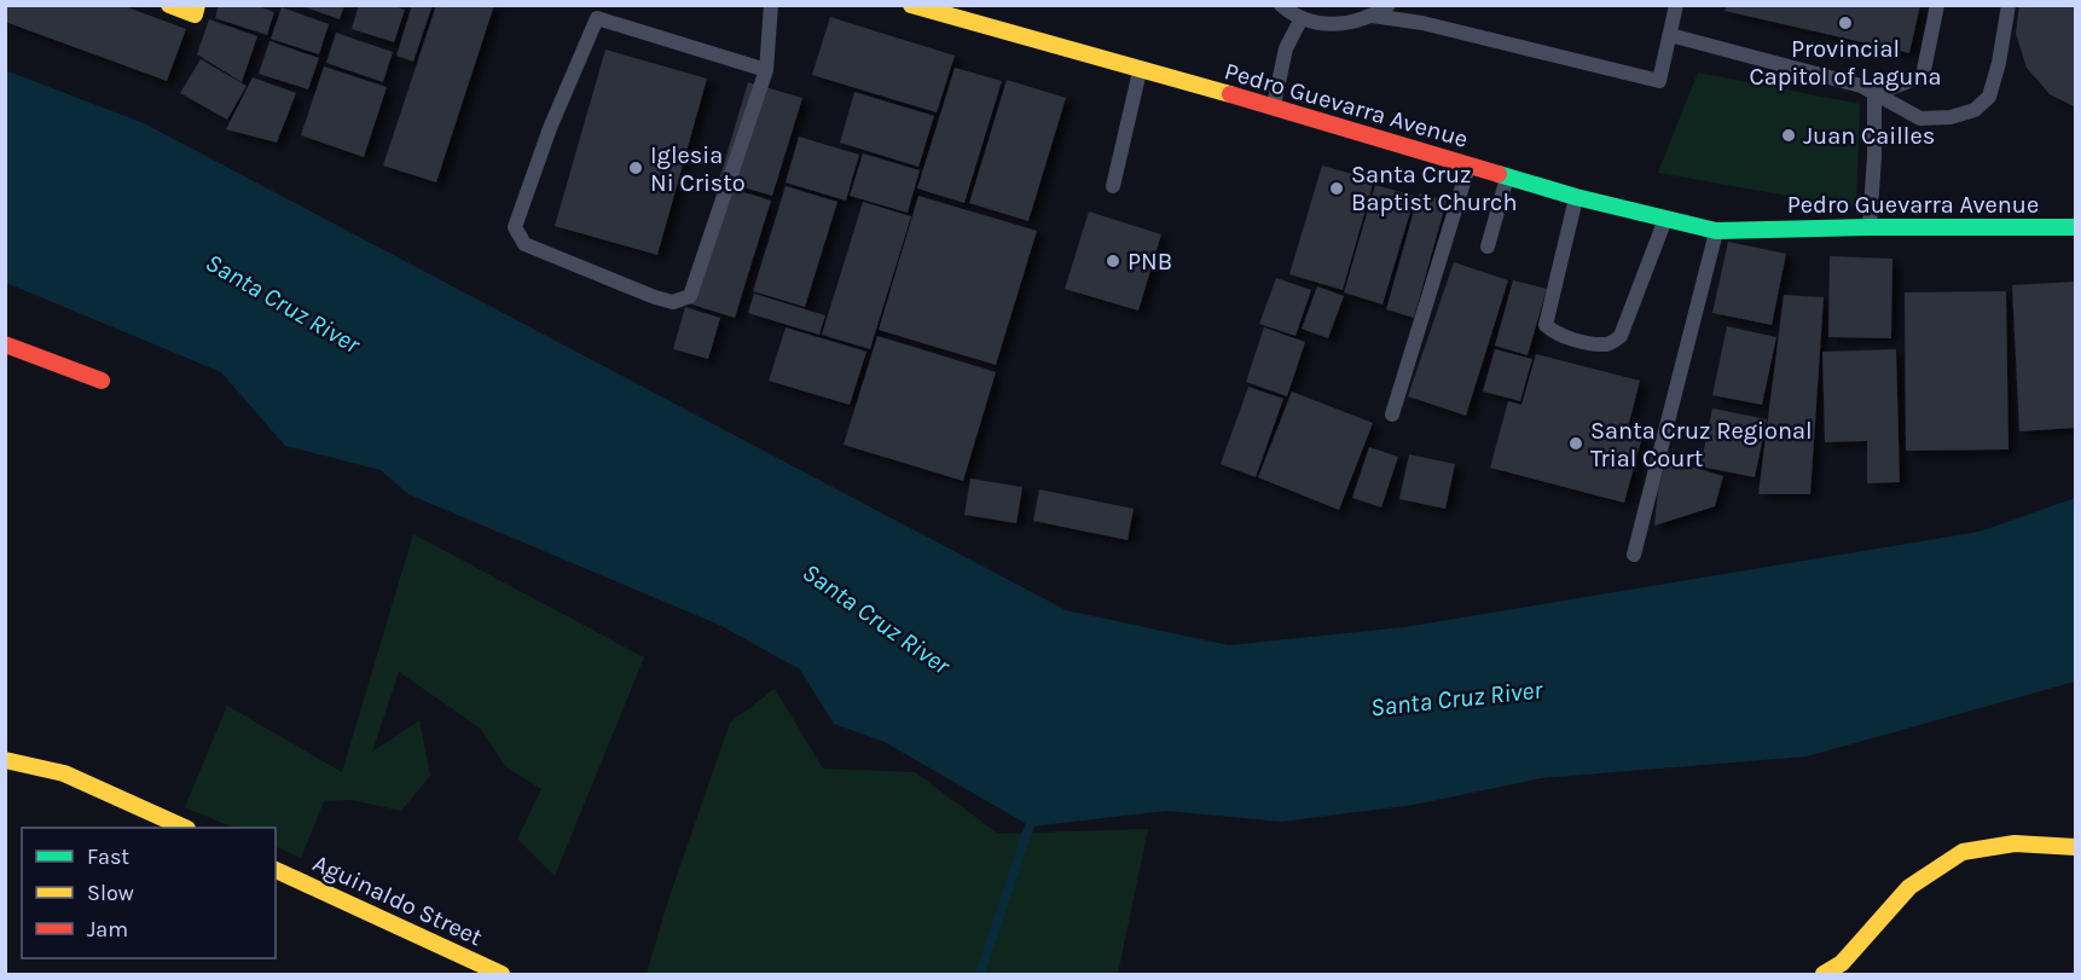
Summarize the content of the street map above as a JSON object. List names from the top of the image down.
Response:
{
  "streets": {
    "main road": ["Pedro Guevarra Avenue", "Aguinaldo Street"]
  },
  "water": ["Santa Cruz River"],
  "places": [
    "Provincial Capitol of Laguna",
    "Juan Cailles",
    "Iglesia Ni Cristo",
    "Santa Cruz Baptist Church",
    "PNB",
    "Santa Cruz Regional Trial Court"
  ],
  "legend": ["Fast", "Slow", "Jam"]
}
